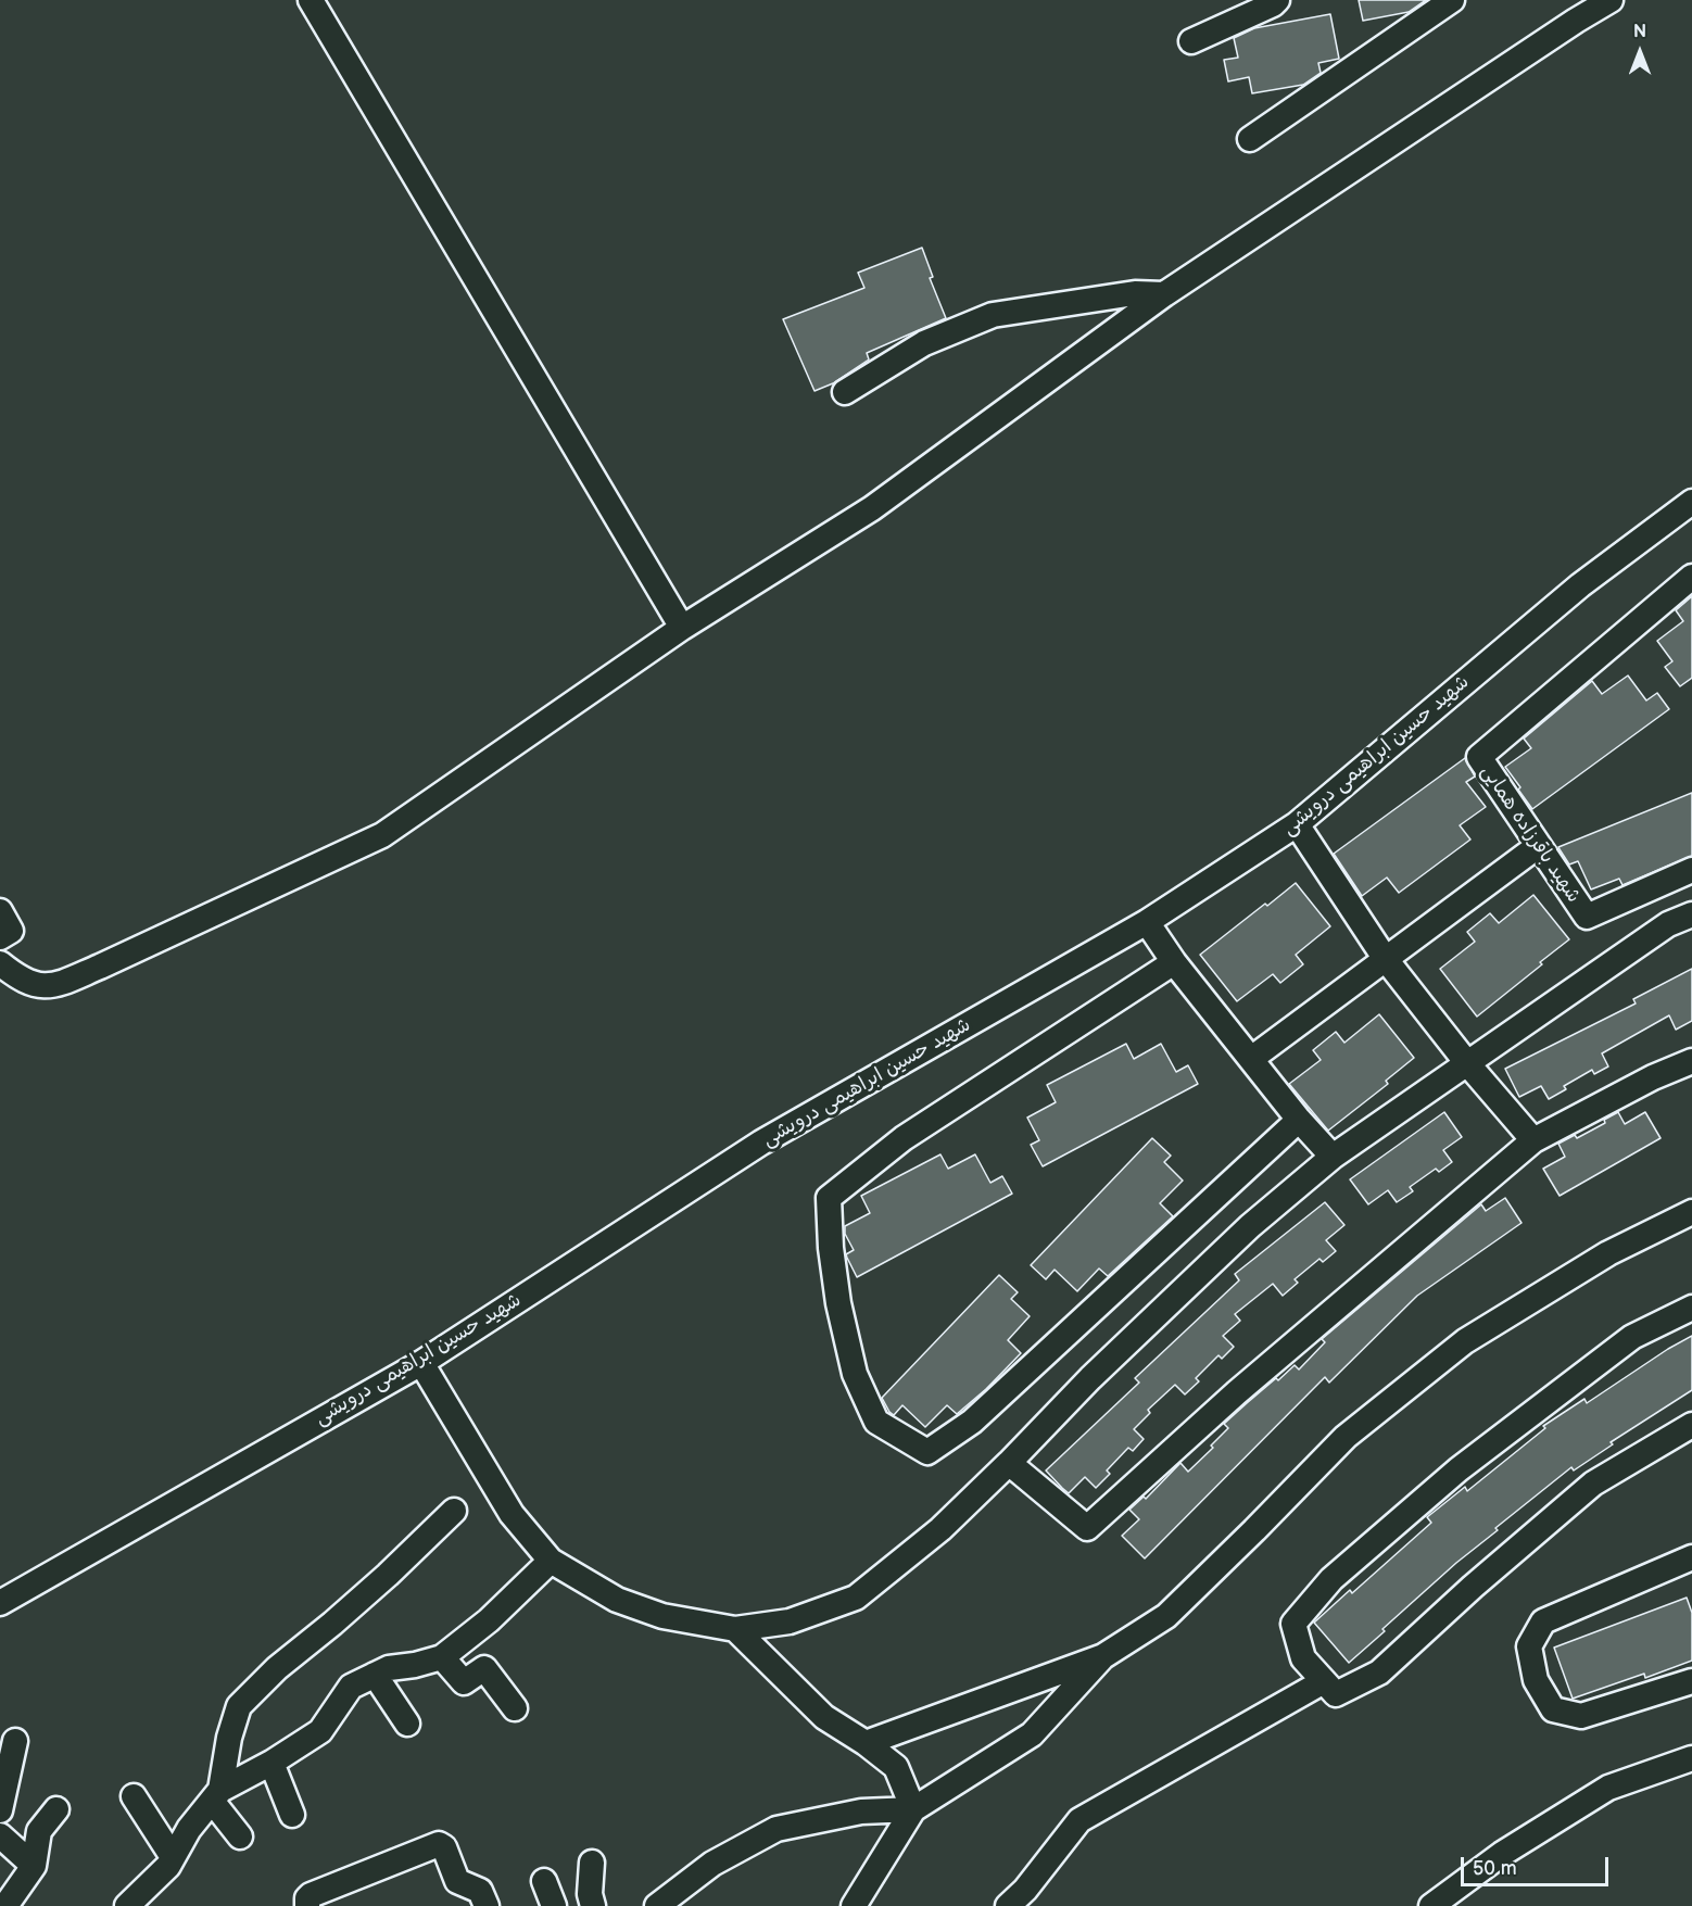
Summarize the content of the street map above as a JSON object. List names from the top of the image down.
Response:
{
  "streets": {
    "street": ["شهید حسین ابراهیمی درویشی", "شهید باقرزاده همایی"]
  },
  "scale_bar": "50 m",
  "north": "top"
}
